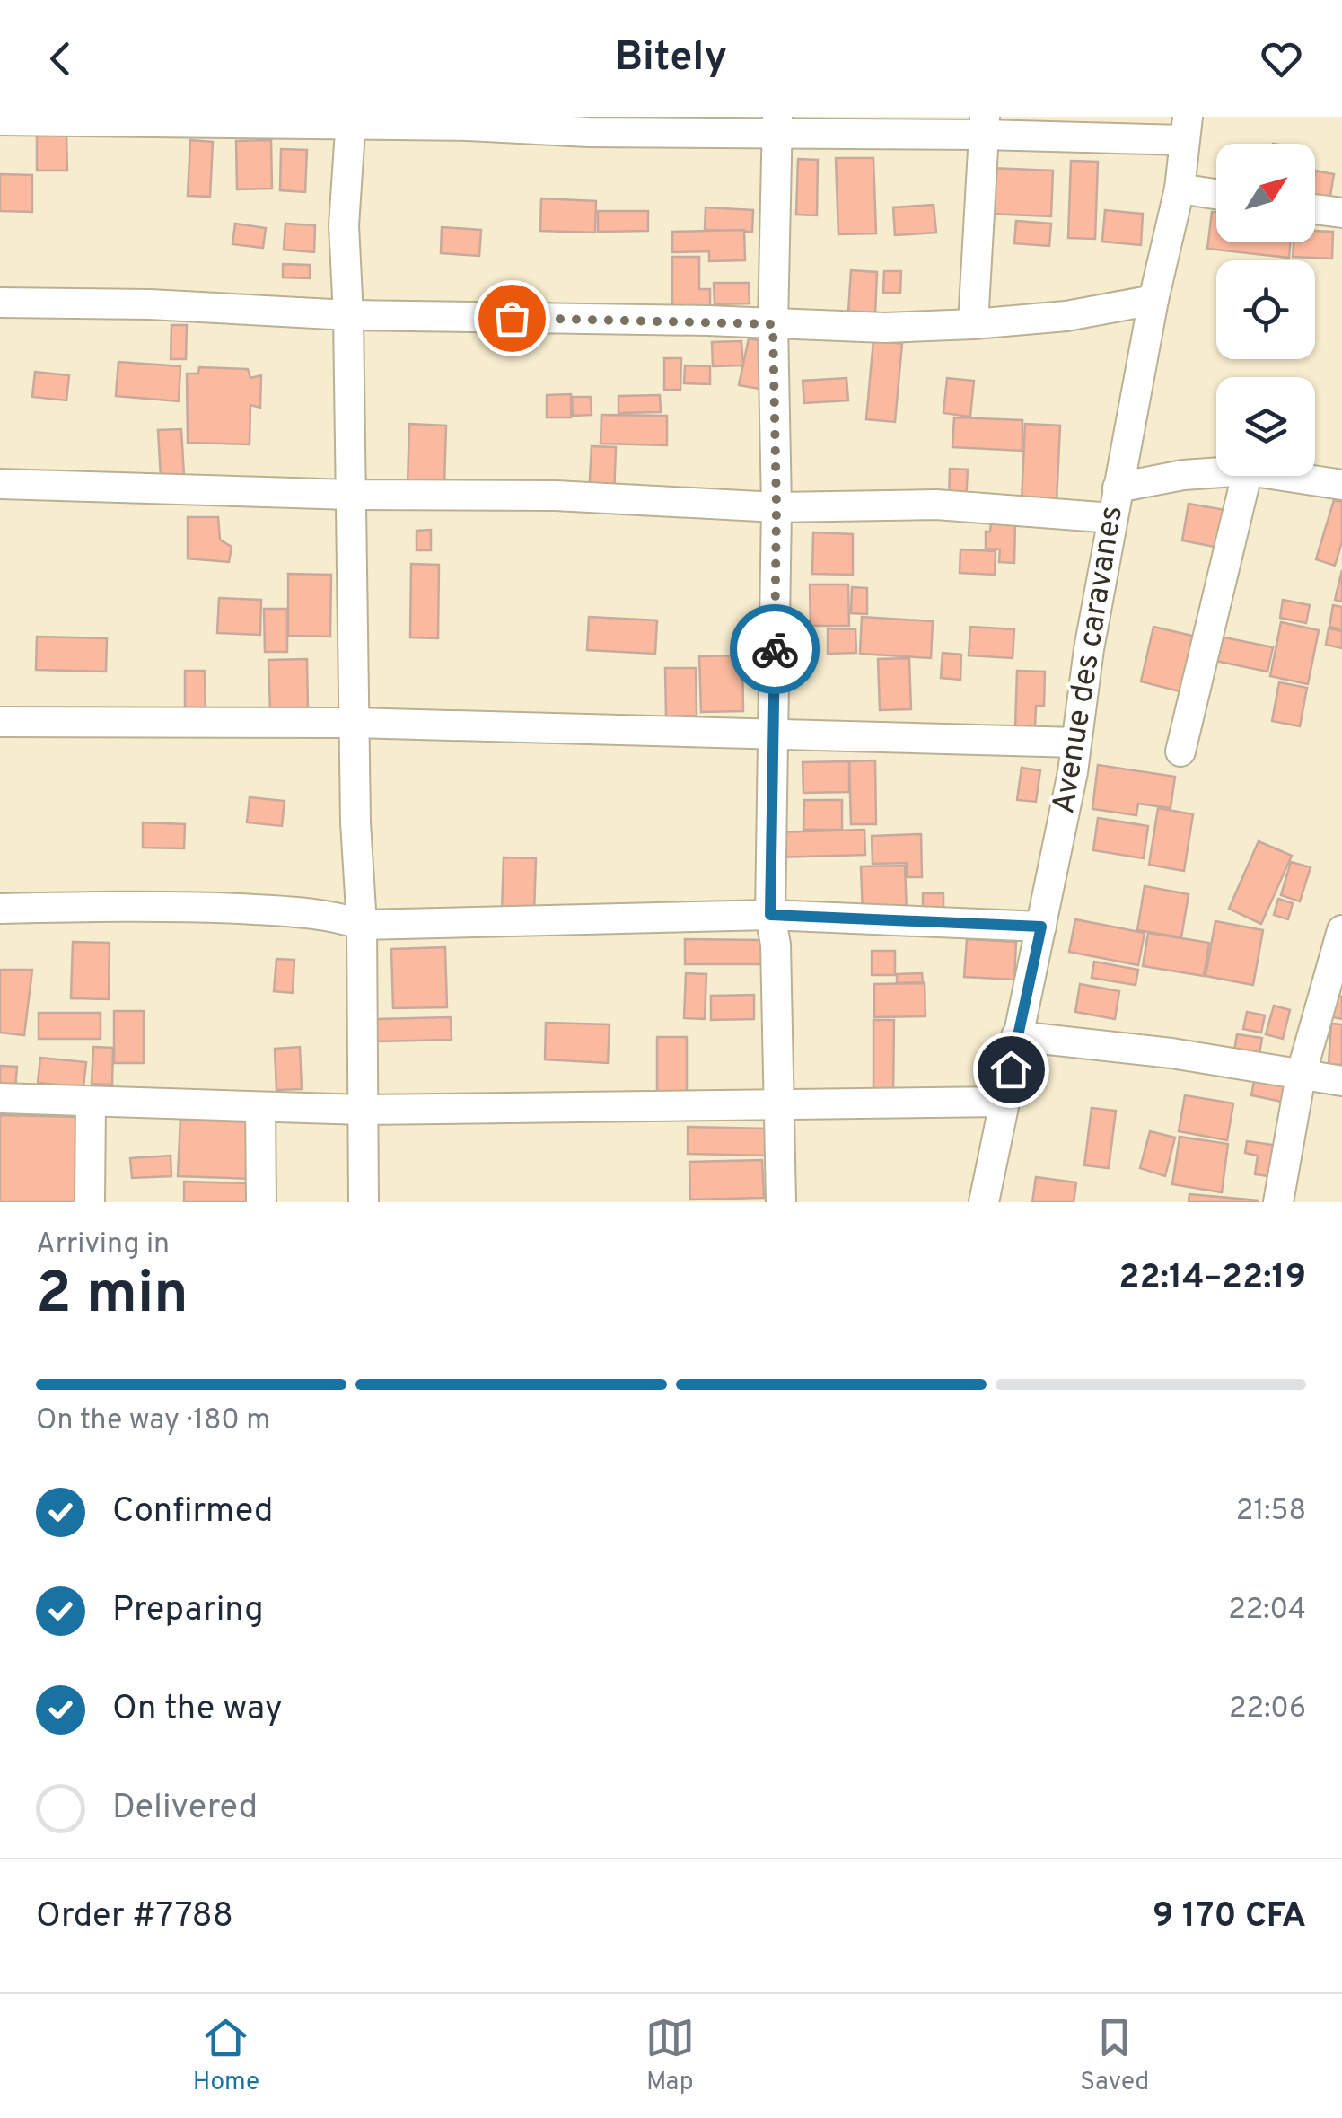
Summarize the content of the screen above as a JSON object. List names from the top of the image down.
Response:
{
  "streets": {
    "street": ["Avenue des caravanes"]
  },
  "north": "top right",
  "page": {
    "header": "Bitely",
    "heading": ["2 min", "Arriving in", "22:14–22:19"],
    "panel": ["Order #7788", "9 170 CFA"],
    "bar": "On the way · 180 m",
    "list": [
      ["Confirmed", "21:58"],
      ["Preparing", "22:04"],
      ["On the way", "22:06"],
      "Delivered"
    ],
    "tabs": ["Home", "Map", "Saved"]
  }
}
